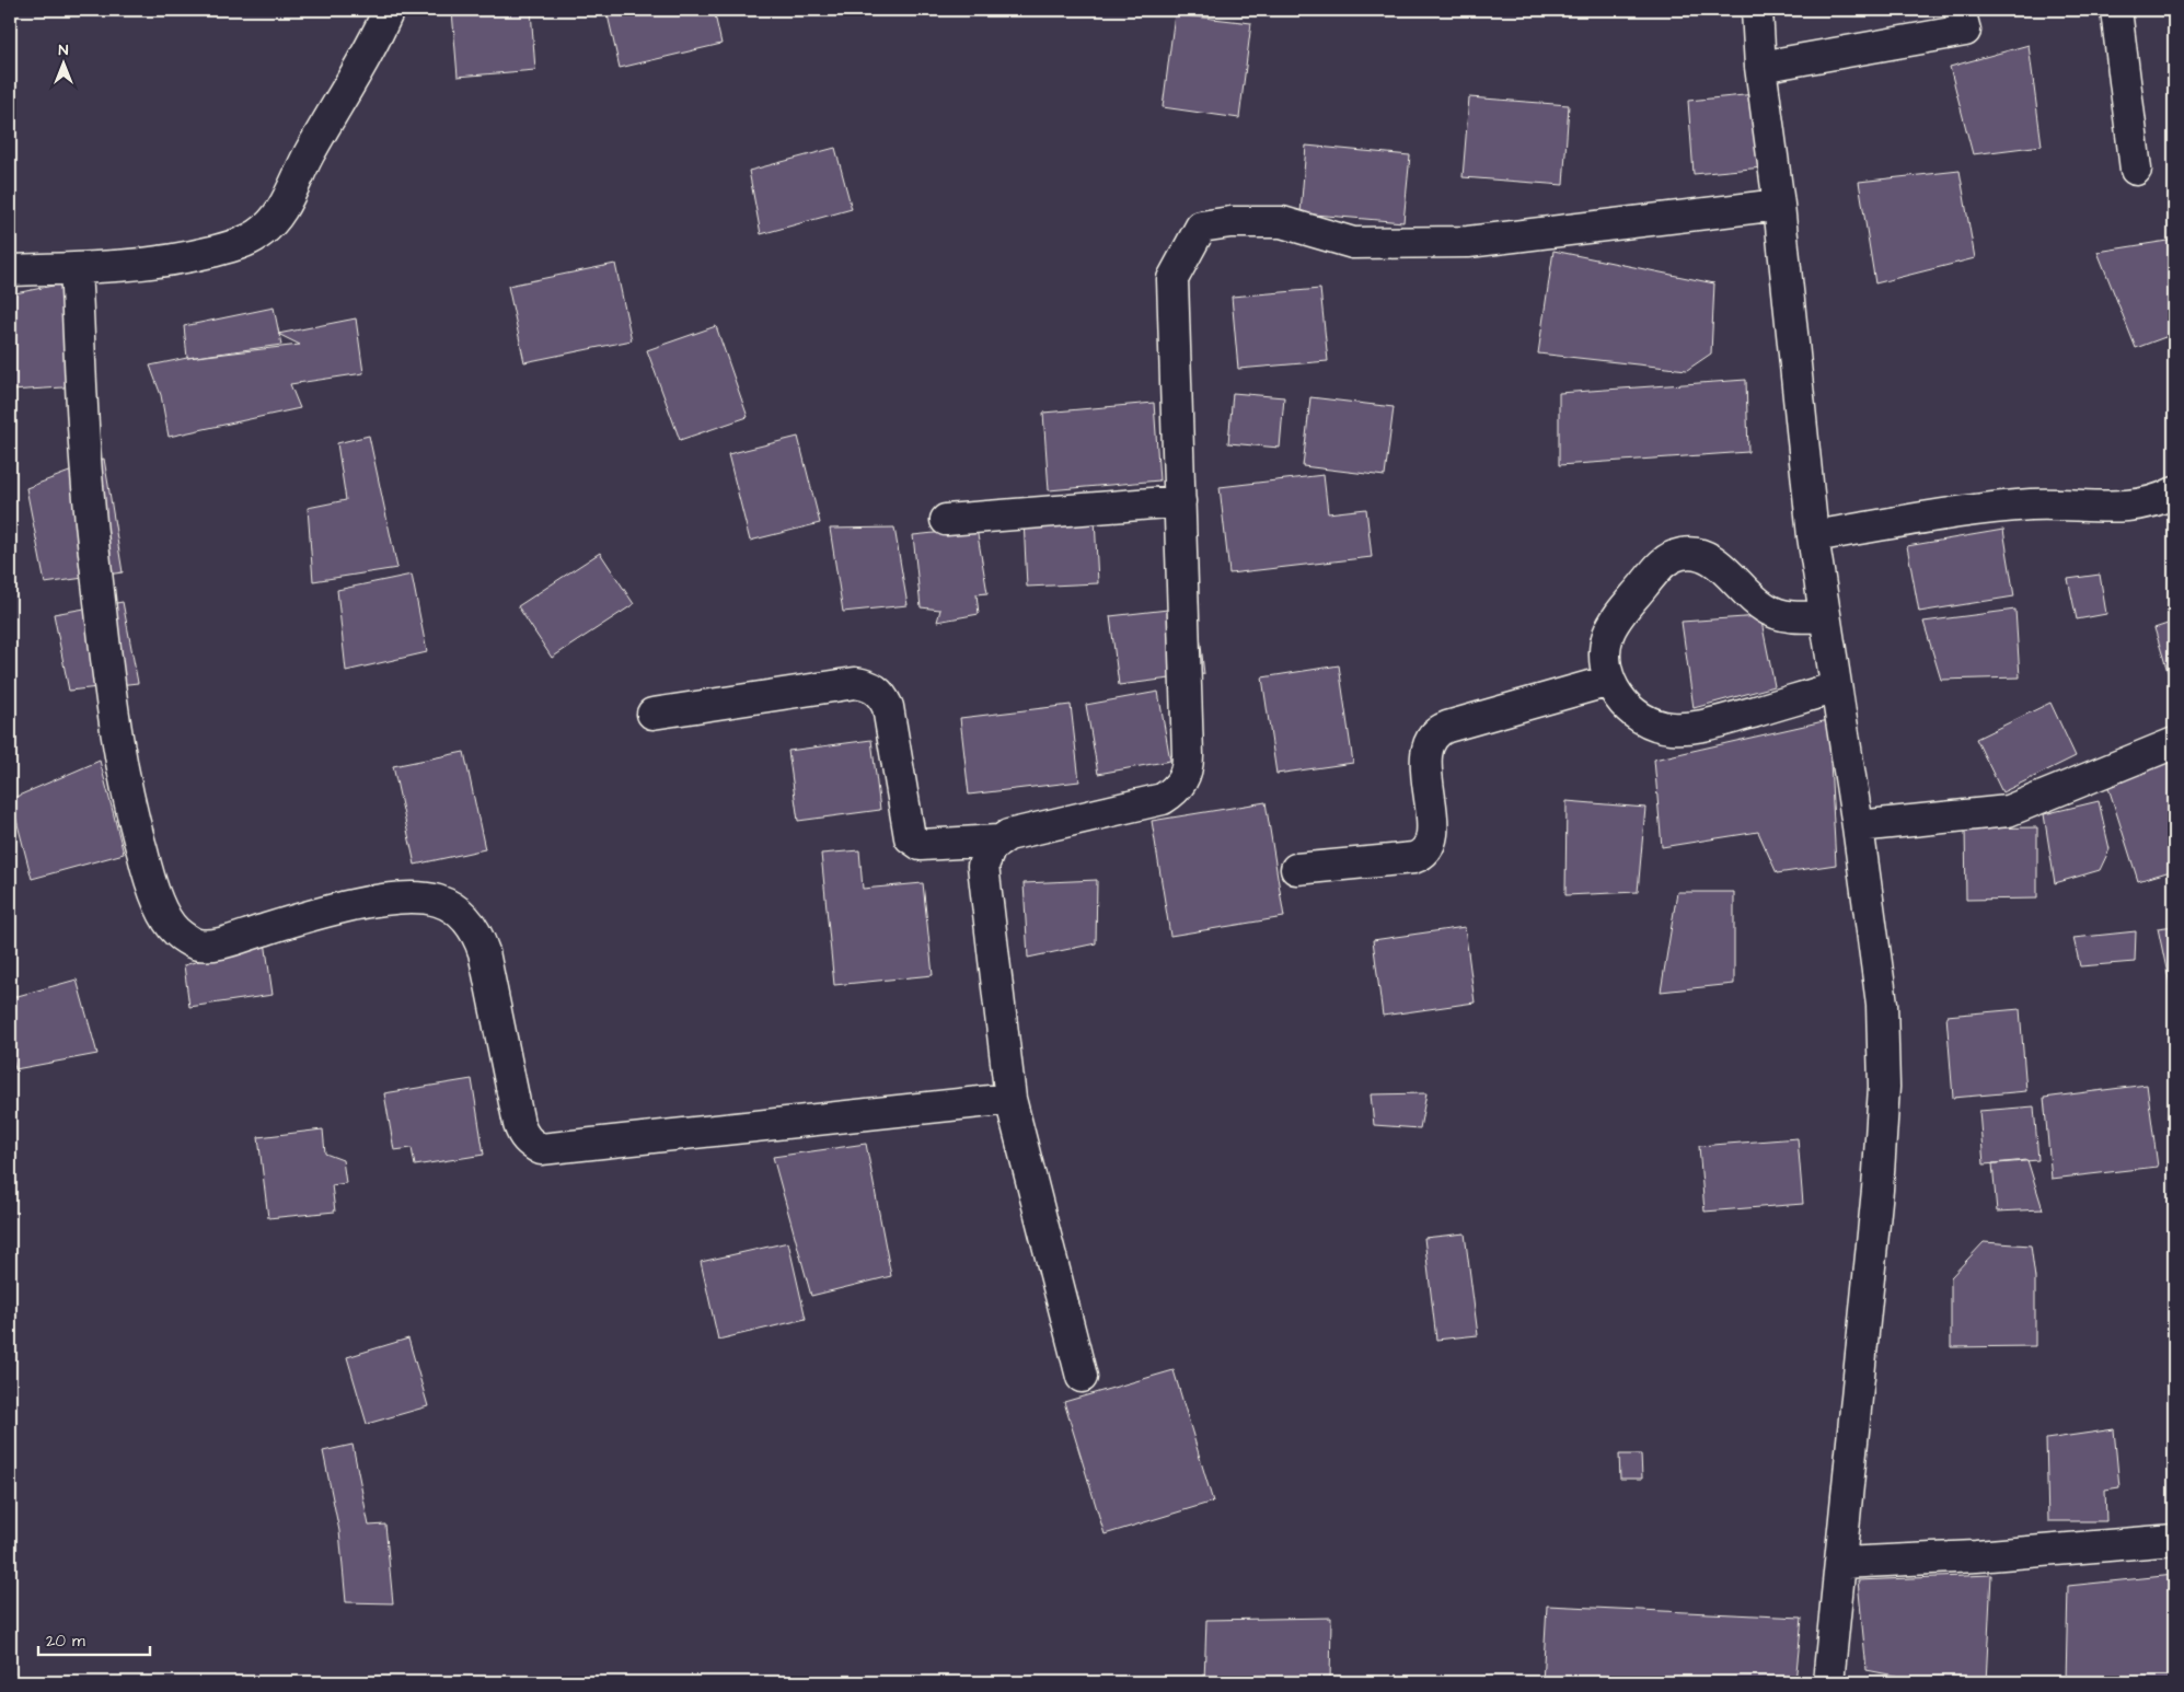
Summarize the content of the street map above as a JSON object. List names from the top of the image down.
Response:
{
  "scale_bar": "20 m",
  "north": "top"
}
